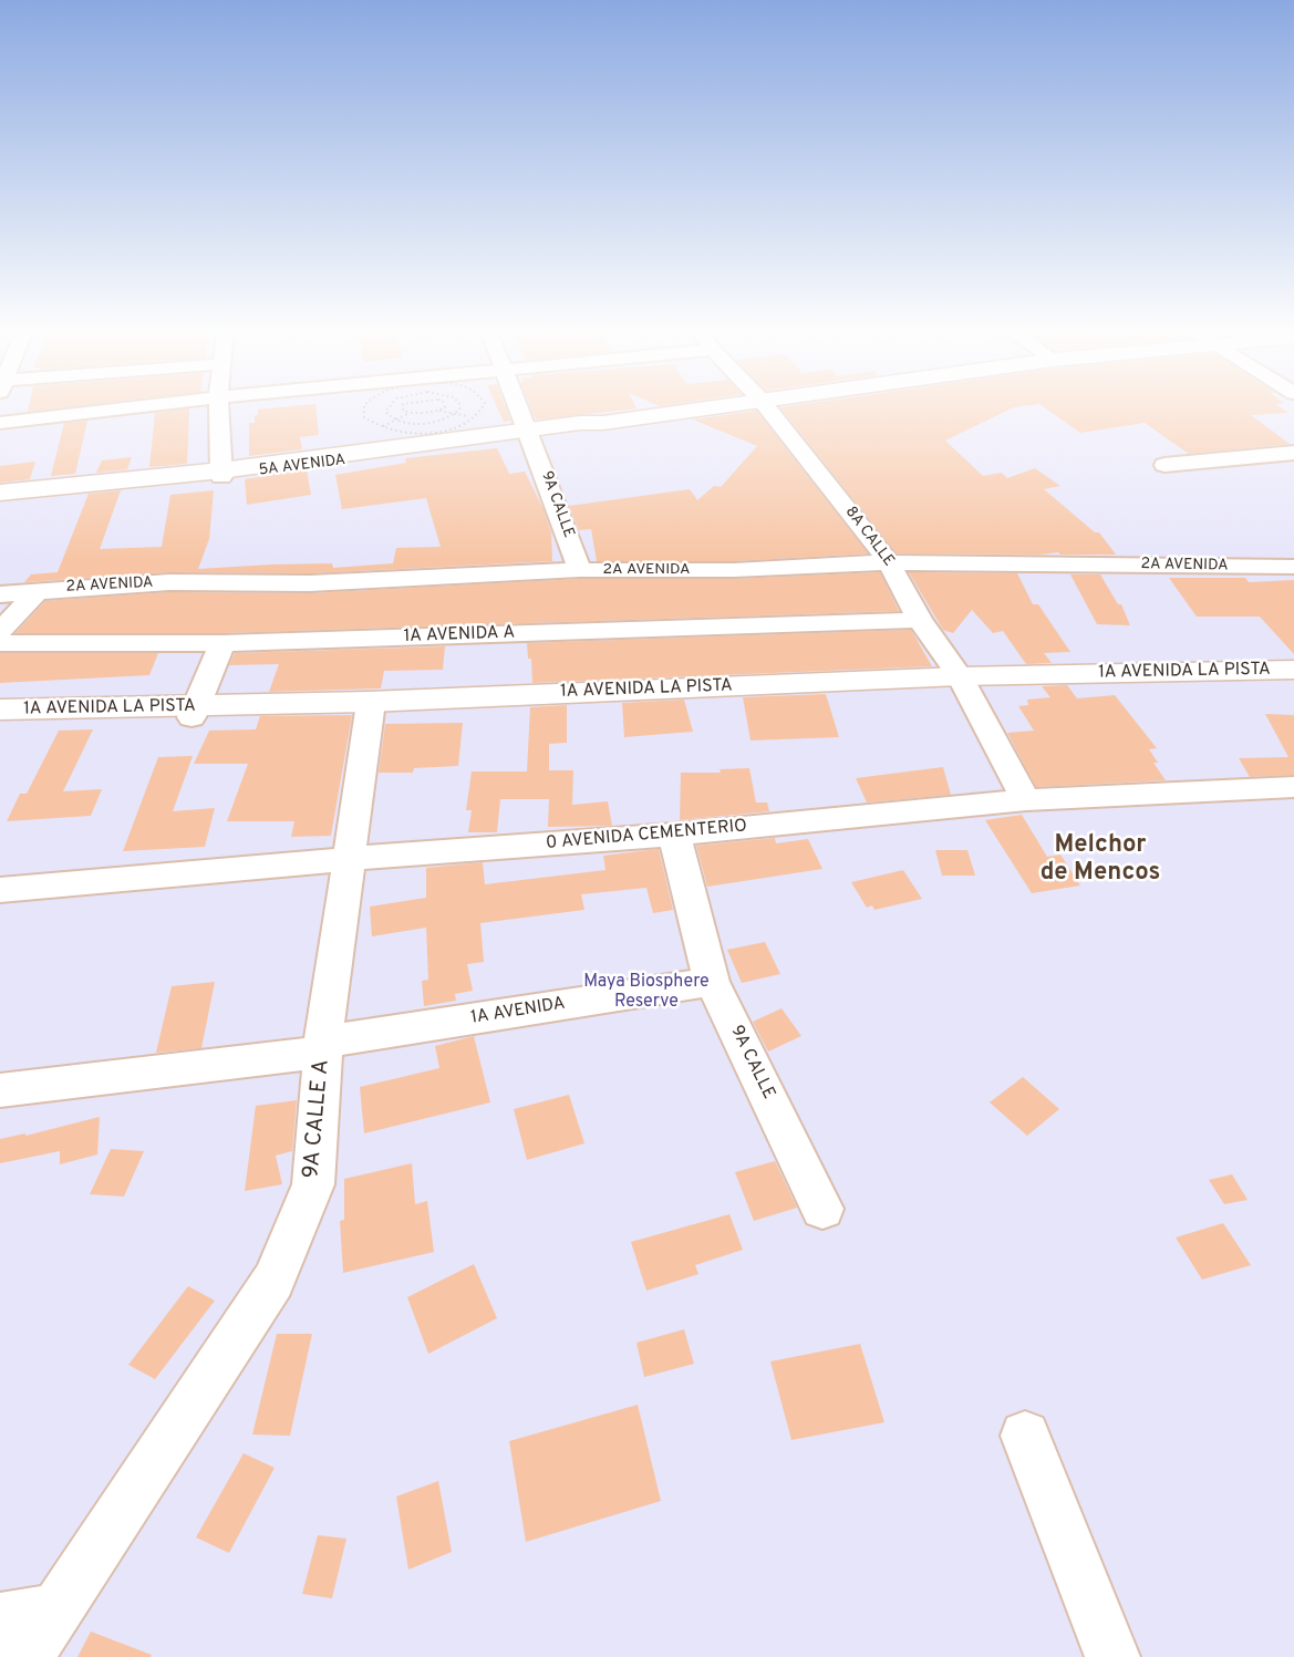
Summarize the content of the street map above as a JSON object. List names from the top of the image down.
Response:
{
  "streets": {
    "street": [
      "5A AVENIDA",
      "9A CALLE",
      "8A CALLE",
      "2A AVENIDA",
      "1A AVENIDA A",
      "1A AVENIDA LA PISTA",
      "0 AVENIDA CEMENTERIO",
      "1A AVENIDA",
      "9A CALLE A"
    ]
  },
  "crossings": [
    ["5A AVENIDA", "9A CALLE"],
    ["9A CALLE", "2A AVENIDA"],
    ["9A CALLE", "0 AVENIDA CEMENTERIO"],
    ["9A CALLE", "1A AVENIDA"],
    ["8A CALLE", "2A AVENIDA"],
    ["8A CALLE", "1A AVENIDA A"],
    ["8A CALLE", "1A AVENIDA LA PISTA"],
    ["8A CALLE", "0 AVENIDA CEMENTERIO"],
    ["1A AVENIDA LA PISTA", "9A CALLE A"],
    ["0 AVENIDA CEMENTERIO", "9A CALLE A"],
    ["1A AVENIDA", "9A CALLE A"]
  ],
  "districts": ["Melchor de Mencos"],
  "parks": ["Maya Biosphere Reserve"]
}
